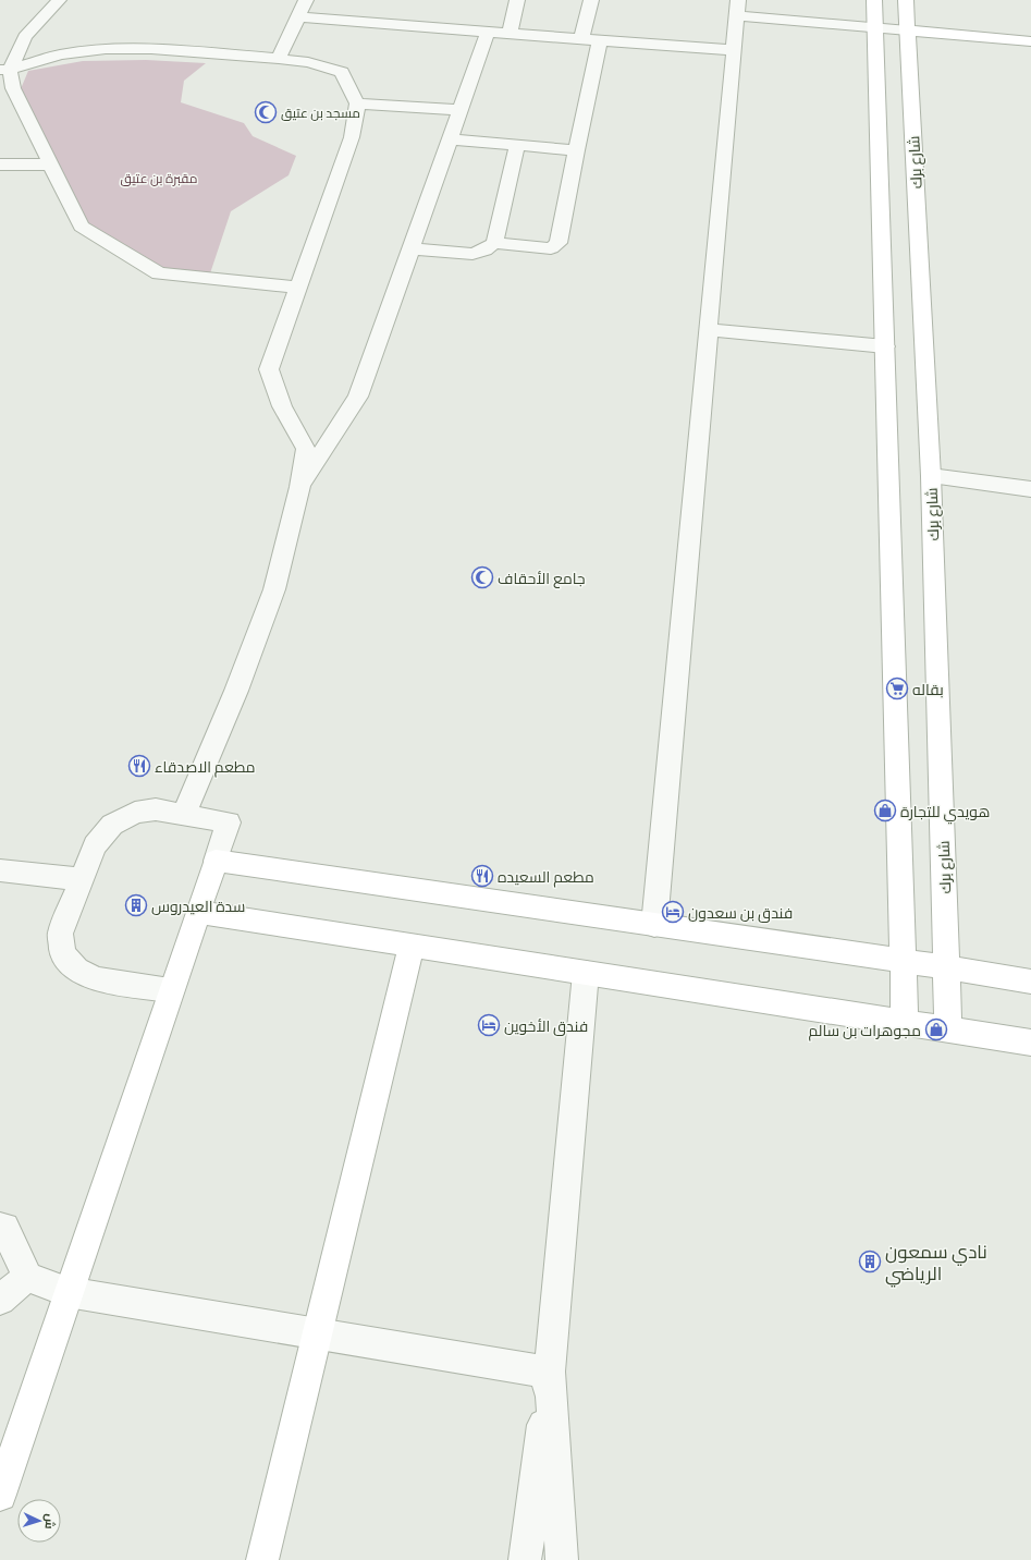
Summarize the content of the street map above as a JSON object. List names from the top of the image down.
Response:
{
  "streets": {
    "main road": ["شارع برك"]
  },
  "parks": ["مقبرة بن عتيق"],
  "places": {
    "mosque": ["مسجد بن عتيق", "جامع الأحقاف"],
    "supermarket": ["بقاله"],
    "restaurant": ["مطعم الاصدقاء", "مطعم السعيده"],
    "shop": ["هويدي للتجارة", "مجوهرات بن سالم"],
    "building": ["سدة العيدروس", "نادي سمعون الرياضي"],
    "hotel": ["فندق بن سعدون", "فندق الأخوين"]
  },
  "north": "right"
}
